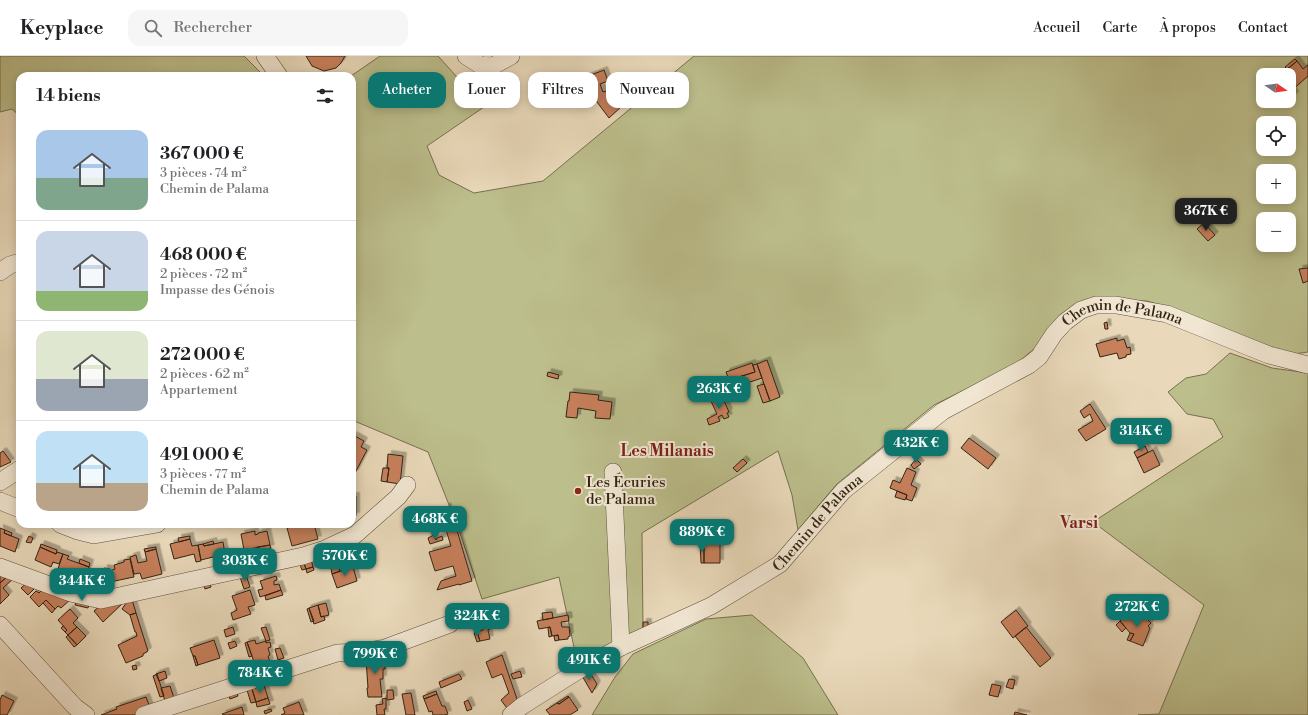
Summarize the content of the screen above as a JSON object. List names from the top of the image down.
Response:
{
  "streets": {
    "street": ["Chemin de Palama"]
  },
  "districts": ["Les Milanais", "Varsi"],
  "places": ["Les Écuries de Palama"],
  "north": "right",
  "page": {
    "header": "Keyplace",
    "search": "Rechercher",
    "nav": [
      "Accueil",
      "Carte",
      "À propos",
      "Contact"
    ],
    "map_buttons": ["+", "−"],
    "chip": [
      "Acheter",
      "Louer",
      "Filtres",
      "Nouveau"
    ],
    "heading": "14 biens",
    "list": [
      {
        "name": "367 000 €",
        "note": "3 pièces · 74 m² · Chemin de Palama"
      },
      {
        "name": "468 000 €",
        "note": "2 pièces · 72 m² · Impasse des Génois"
      },
      {
        "name": "272 000 €",
        "note": "2 pièces · 62 m² · Appartement"
      },
      {
        "name": "491 000 €",
        "note": "3 pièces · 77 m² · Chemin de Palama"
      }
    ],
    "price": [
      "367K €",
      "263K €",
      "314K €",
      "432K €",
      "468K €",
      "889K €",
      "570K €",
      "303K €",
      "344K €",
      "272K €",
      "324K €",
      "799K €",
      "491K €",
      "784K €"
    ]
  }
}
